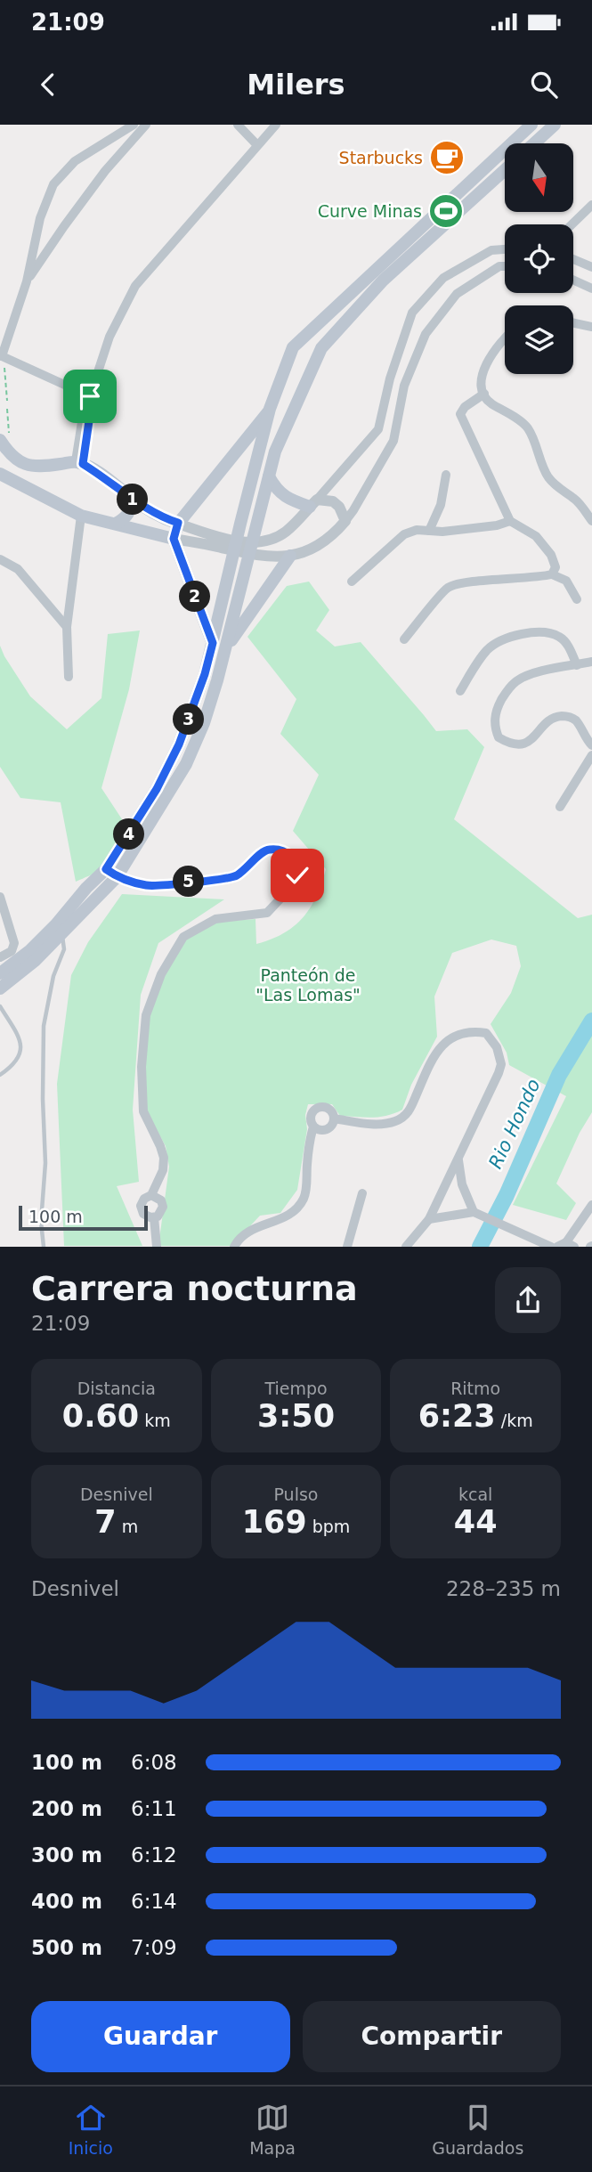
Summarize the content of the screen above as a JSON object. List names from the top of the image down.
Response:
{
  "water": ["Rio Hondo"],
  "parks": ["Panteón de \"Las Lomas\""],
  "places": {
    "cafe": ["Starbucks"],
    "sports": ["Curve Minas"]
  },
  "scale_bar": "100 m",
  "north": "bottom",
  "page": {
    "status": "21:09",
    "header": "Milers",
    "pins": [
      "1",
      "2",
      "3",
      "4",
      "5"
    ],
    "scale": "100 m",
    "heading": ["Carrera nocturna", "21:09"],
    "stats": [
      ["Distancia", "0.60 km"],
      ["Tiempo", "3:50"],
      ["Ritmo", "6:23 /km"],
      ["Desnivel", "7 m"],
      ["Pulso", "169 bpm"],
      ["kcal", "44"]
    ],
    "chart": ["Desnivel", "228–235 m"],
    "list": [
      {
        "name": "100 m",
        "note": "6:08"
      },
      {
        "name": "200 m",
        "note": "6:11"
      },
      {
        "name": "300 m",
        "note": "6:12"
      },
      {
        "name": "400 m",
        "note": "6:14"
      },
      {
        "name": "500 m",
        "note": "7:09"
      }
    ],
    "buttons": ["Guardar", "Compartir"],
    "tabs": ["Inicio", "Mapa", "Guardados"]
  }
}
